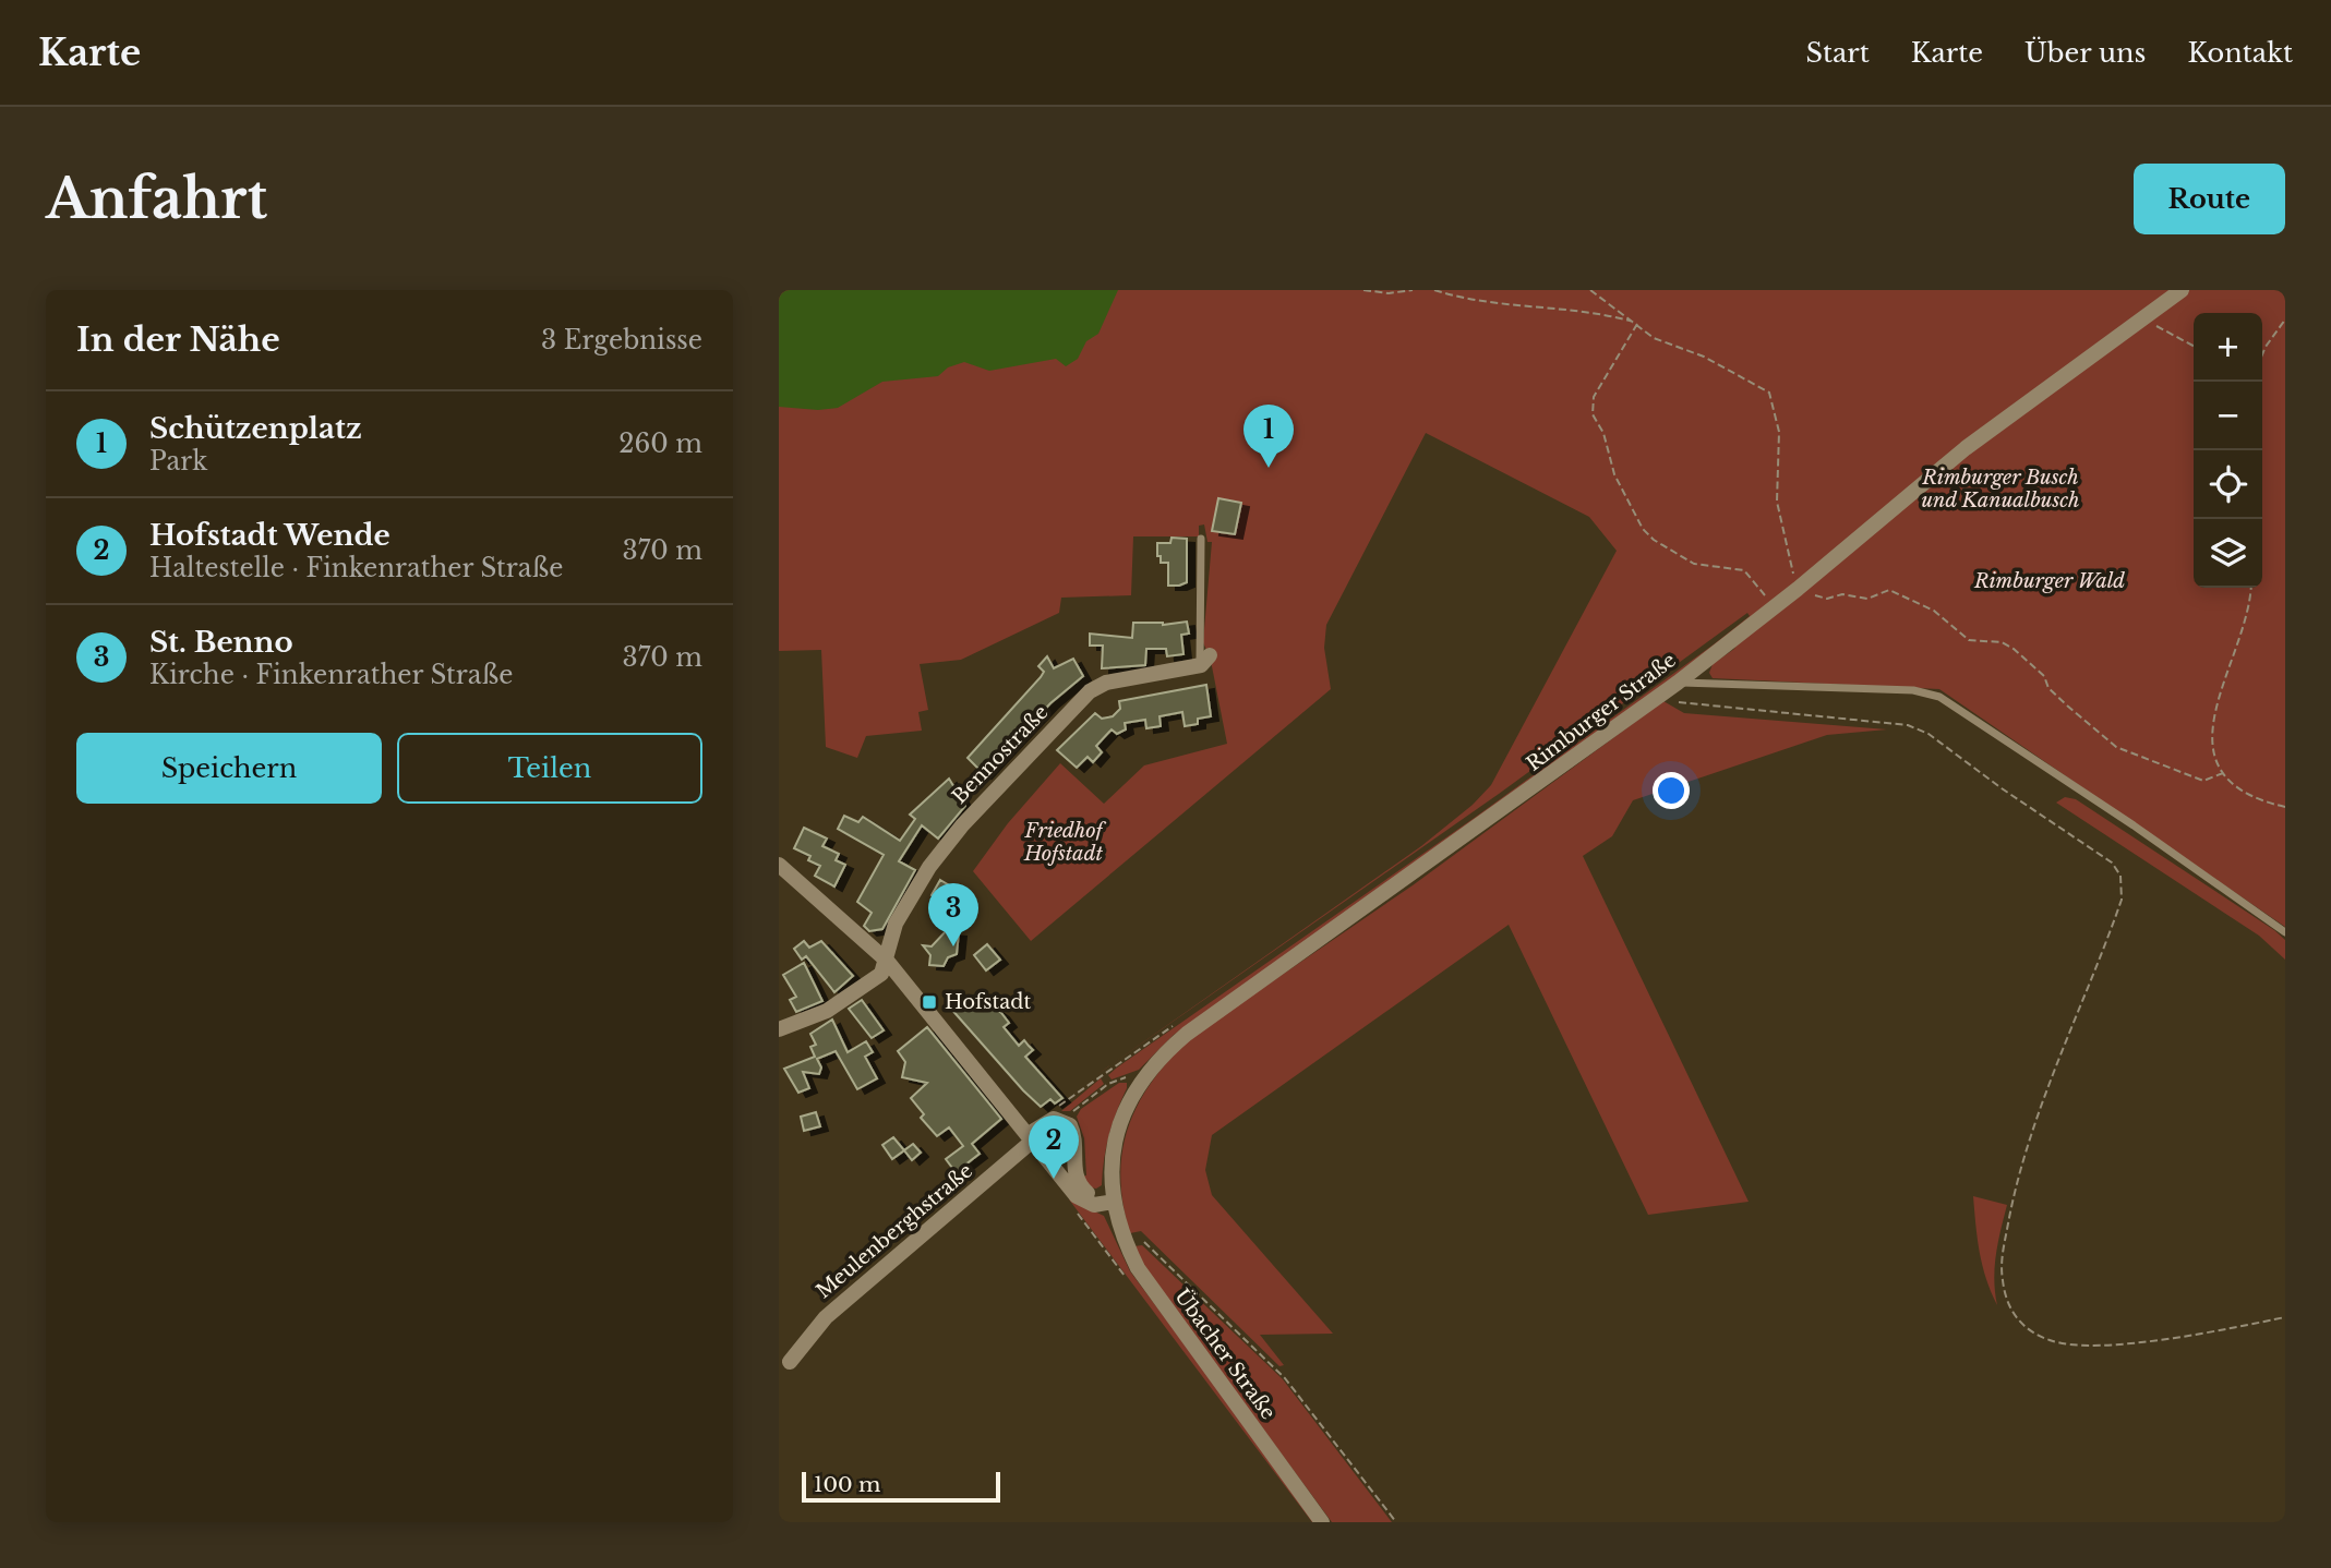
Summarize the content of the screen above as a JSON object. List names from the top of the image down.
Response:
{
  "streets": {
    "street": [
      "Rimburger Straße",
      "Bennostraße",
      "Meulenberghstraße",
      "Übacher Straße"
    ]
  },
  "crossings": [
    ["Rimburger Straße", "Übacher Straße"]
  ],
  "parks": ["Rimburger Busch und Kanualbusch", "Rimburger Wald", "Friedhof Hofstadt"],
  "places": {
    "transit": ["Hofstadt"]
  },
  "scale_bar": "100 m",
  "page": {
    "header": "Karte",
    "nav": [
      "Start",
      "Karte",
      "Über uns",
      "Kontakt"
    ],
    "buttons": [
      "Route",
      ["Speichern", "Teilen"]
    ],
    "title": "Anfahrt",
    "heading": ["In der Nähe", "3 Ergebnisse"],
    "map_buttons": ["+", "−"],
    "list": [
      {
        "mark": "1",
        "name": "Schützenplatz",
        "note": "Park",
        "value": "260 m"
      },
      {
        "mark": "2",
        "name": "Hofstadt Wende",
        "note": "Haltestelle · Finkenrather Straße",
        "value": "370 m"
      },
      {
        "mark": "3",
        "name": "St. Benno",
        "note": "Kirche · Finkenrather Straße",
        "value": "370 m"
      }
    ],
    "pins": ["1", "3", "2"],
    "scale": "100 m"
  }
}
